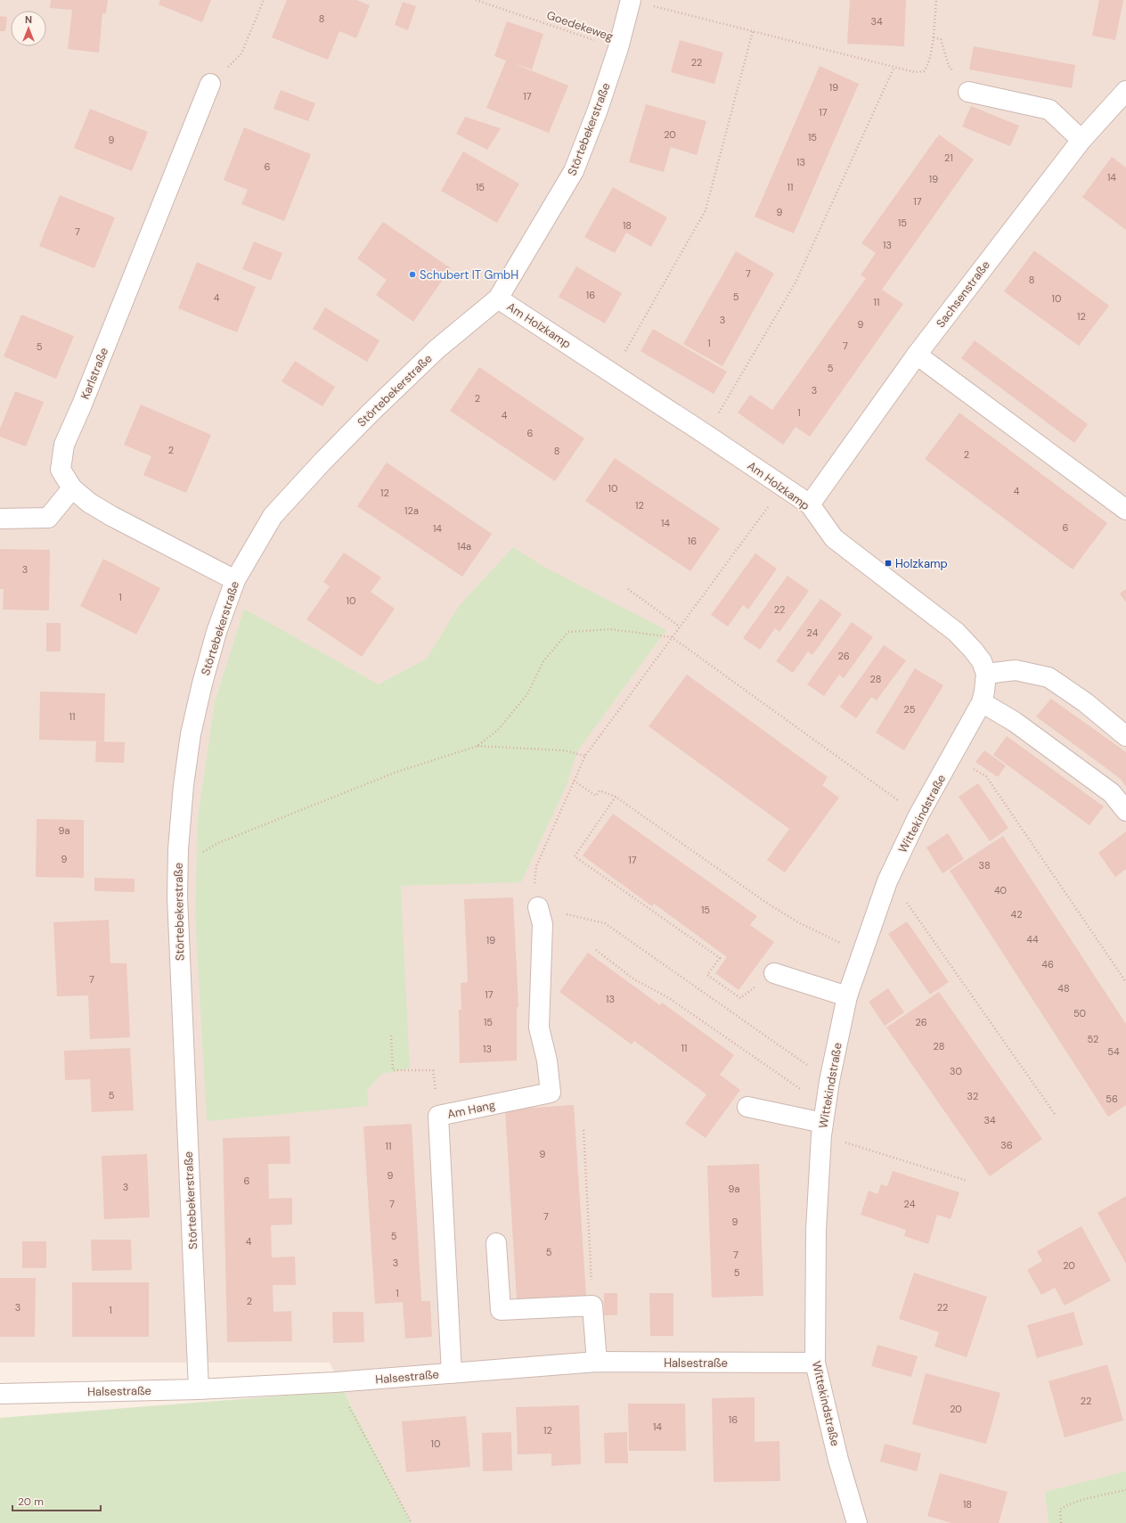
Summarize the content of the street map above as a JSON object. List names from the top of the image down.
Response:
{
  "streets": {
    "street": [
      "Störtebekerstraße",
      "Sachsenstraße",
      "Am Holzkamp",
      "Karlstraße",
      "Wittekindstraße",
      "Am Hang",
      "Halsestraße"
    ],
    "path": ["Goedekeweg"]
  },
  "crossings": [
    ["Goedekeweg", "Störtebekerstraße"],
    ["Störtebekerstraße", "Am Holzkamp"],
    ["Störtebekerstraße", "Karlstraße"],
    ["Störtebekerstraße", "Halsestraße"],
    ["Sachsenstraße", "Am Holzkamp"],
    ["Am Holzkamp", "Wittekindstraße"],
    ["Wittekindstraße", "Halsestraße"],
    ["Am Hang", "Halsestraße"]
  ],
  "places": {
    "other": ["Schubert IT GmbH"],
    "transit": ["Holzkamp"]
  },
  "house_numbers": [
    "8",
    "34",
    "22",
    "19",
    "17",
    "17",
    "20",
    "15",
    "9",
    "21",
    "13",
    "6",
    "14",
    "19",
    "15",
    "11",
    "17",
    "9",
    "15",
    "18",
    "7",
    "13",
    "7",
    "8",
    "16",
    "5",
    "4",
    "10",
    "11",
    "12",
    "3",
    "9",
    "1",
    "7",
    "5",
    "5",
    "3",
    "2",
    "1",
    "4",
    "6",
    "2",
    "8",
    "2",
    "10",
    "4",
    "12",
    "12",
    "12a",
    "14",
    "6",
    "14",
    "16",
    "14a",
    "3",
    "1",
    "10",
    "22",
    "24",
    "26",
    "28",
    "25",
    "11",
    "9a",
    "9",
    "17",
    "38",
    "40",
    "15",
    "42",
    "44",
    "19",
    "46",
    "7",
    "48",
    "17",
    "13",
    "50",
    "15",
    "26",
    "52",
    "28",
    "11",
    "13",
    "54",
    "30",
    "5",
    "32",
    "56",
    "34",
    "36",
    "11",
    "9",
    "9",
    "6",
    "3",
    "9a",
    "7",
    "24",
    "7",
    "9",
    "5",
    "4",
    "5",
    "7",
    "3",
    "20",
    "5",
    "1",
    "2",
    "3",
    "22",
    "1",
    "22",
    "20",
    "16",
    "14",
    "12",
    "10",
    "18"
  ],
  "scale_bar": "20 m",
  "north": "top"
}
